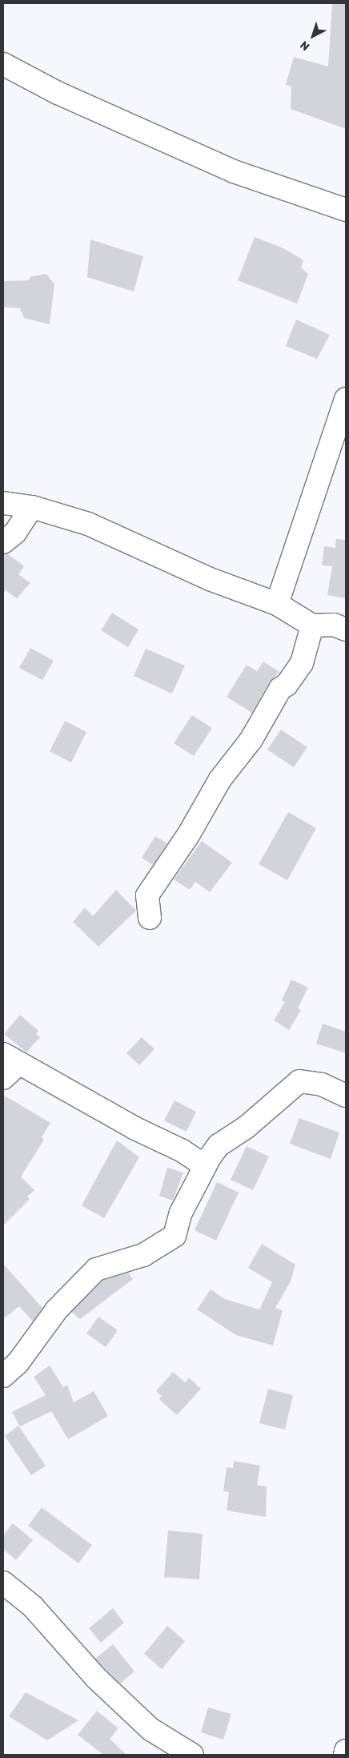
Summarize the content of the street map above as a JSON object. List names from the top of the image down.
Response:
{
  "north": "bottom left"
}
